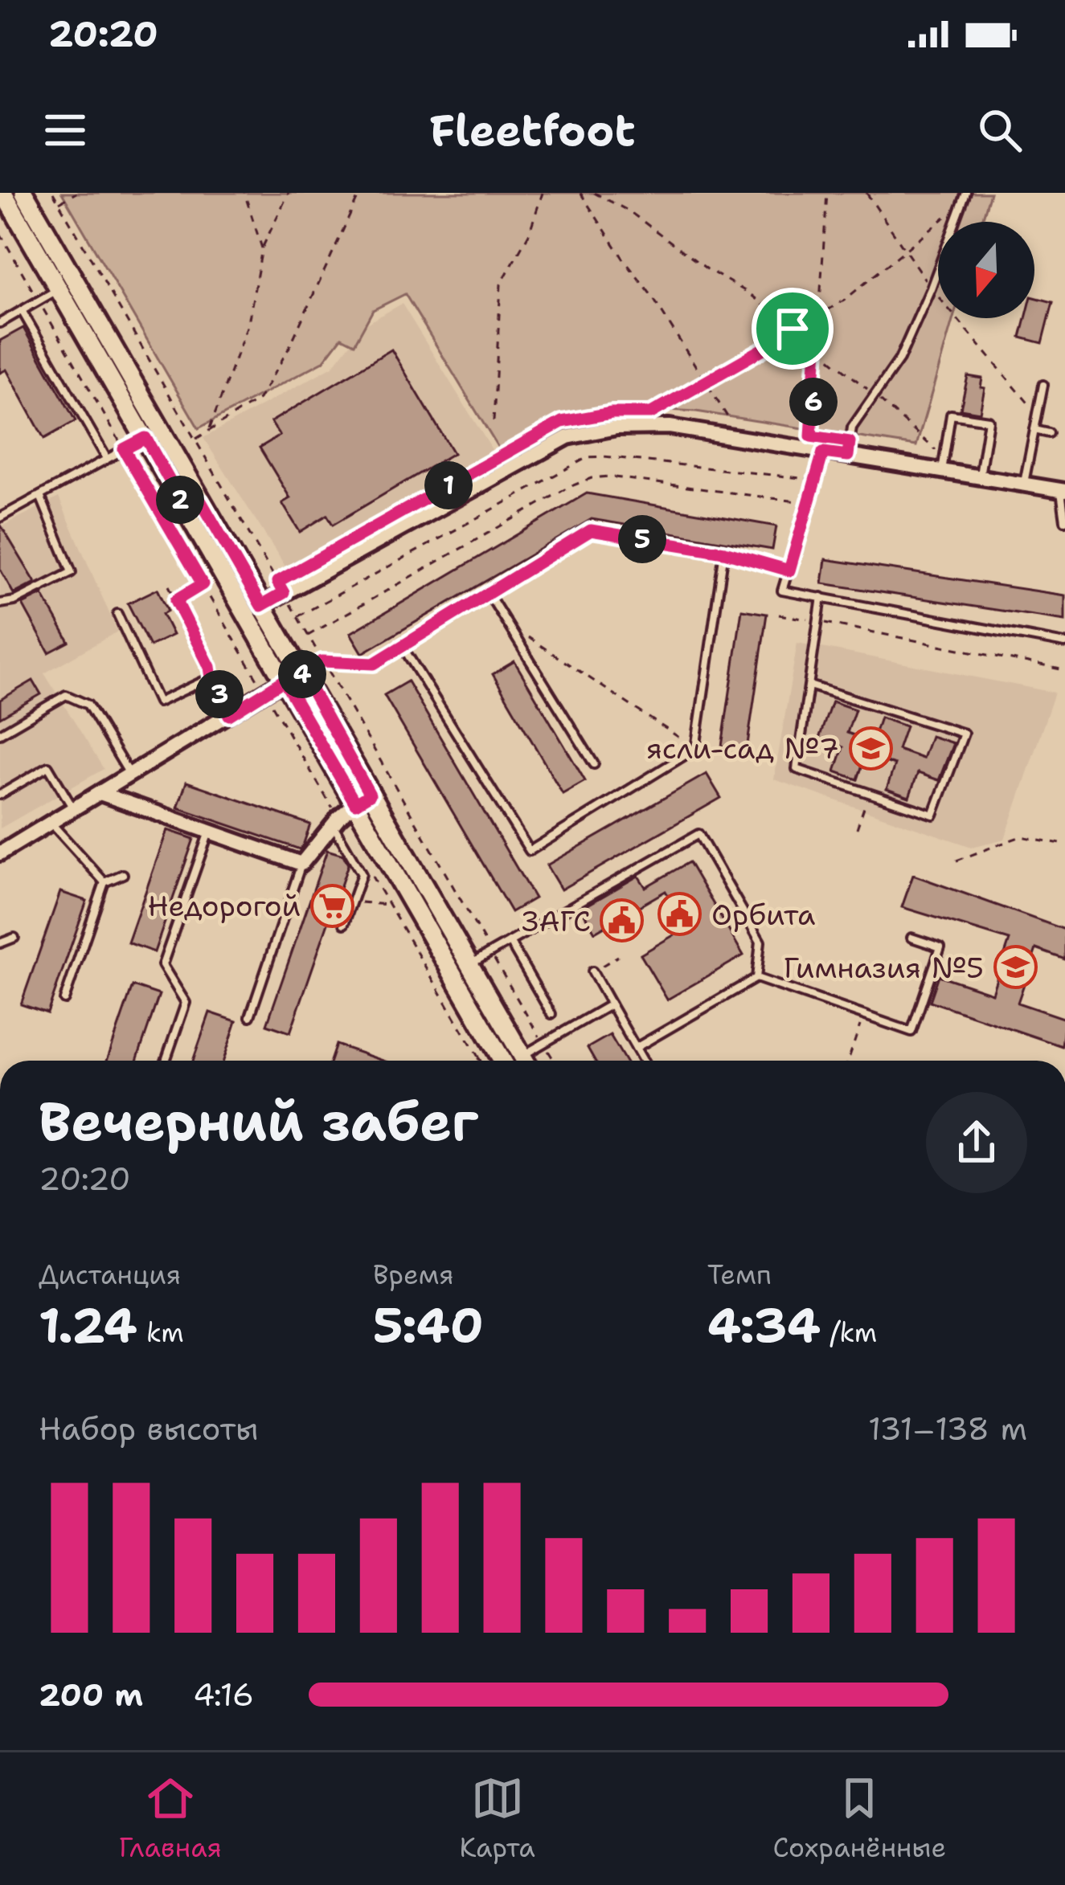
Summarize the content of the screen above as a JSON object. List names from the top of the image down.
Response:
{
  "places": {
    "school or university": ["ясли-сад №7", "Гимназия №5"],
    "supermarket": ["Недорогой"],
    "public building": ["Орбита", "ЗАГС"]
  },
  "north": "bottom",
  "page": {
    "status": "20:20",
    "header": "Fleetfoot",
    "pins": [
      "6",
      "1",
      "2",
      "5",
      "4",
      "3"
    ],
    "heading": ["Вечерний забег", "20:20"],
    "stats": [
      ["Дистанция", "1.24 km"],
      ["Время", "5:40"],
      ["Темп", "4:34 /km"]
    ],
    "chart": ["Набор высоты", "131–138 m"],
    "list": [
      {
        "name": "200 m",
        "note": "4:16"
      }
    ],
    "tabs": ["Главная", "Карта", "Сохранённые"]
  }
}
